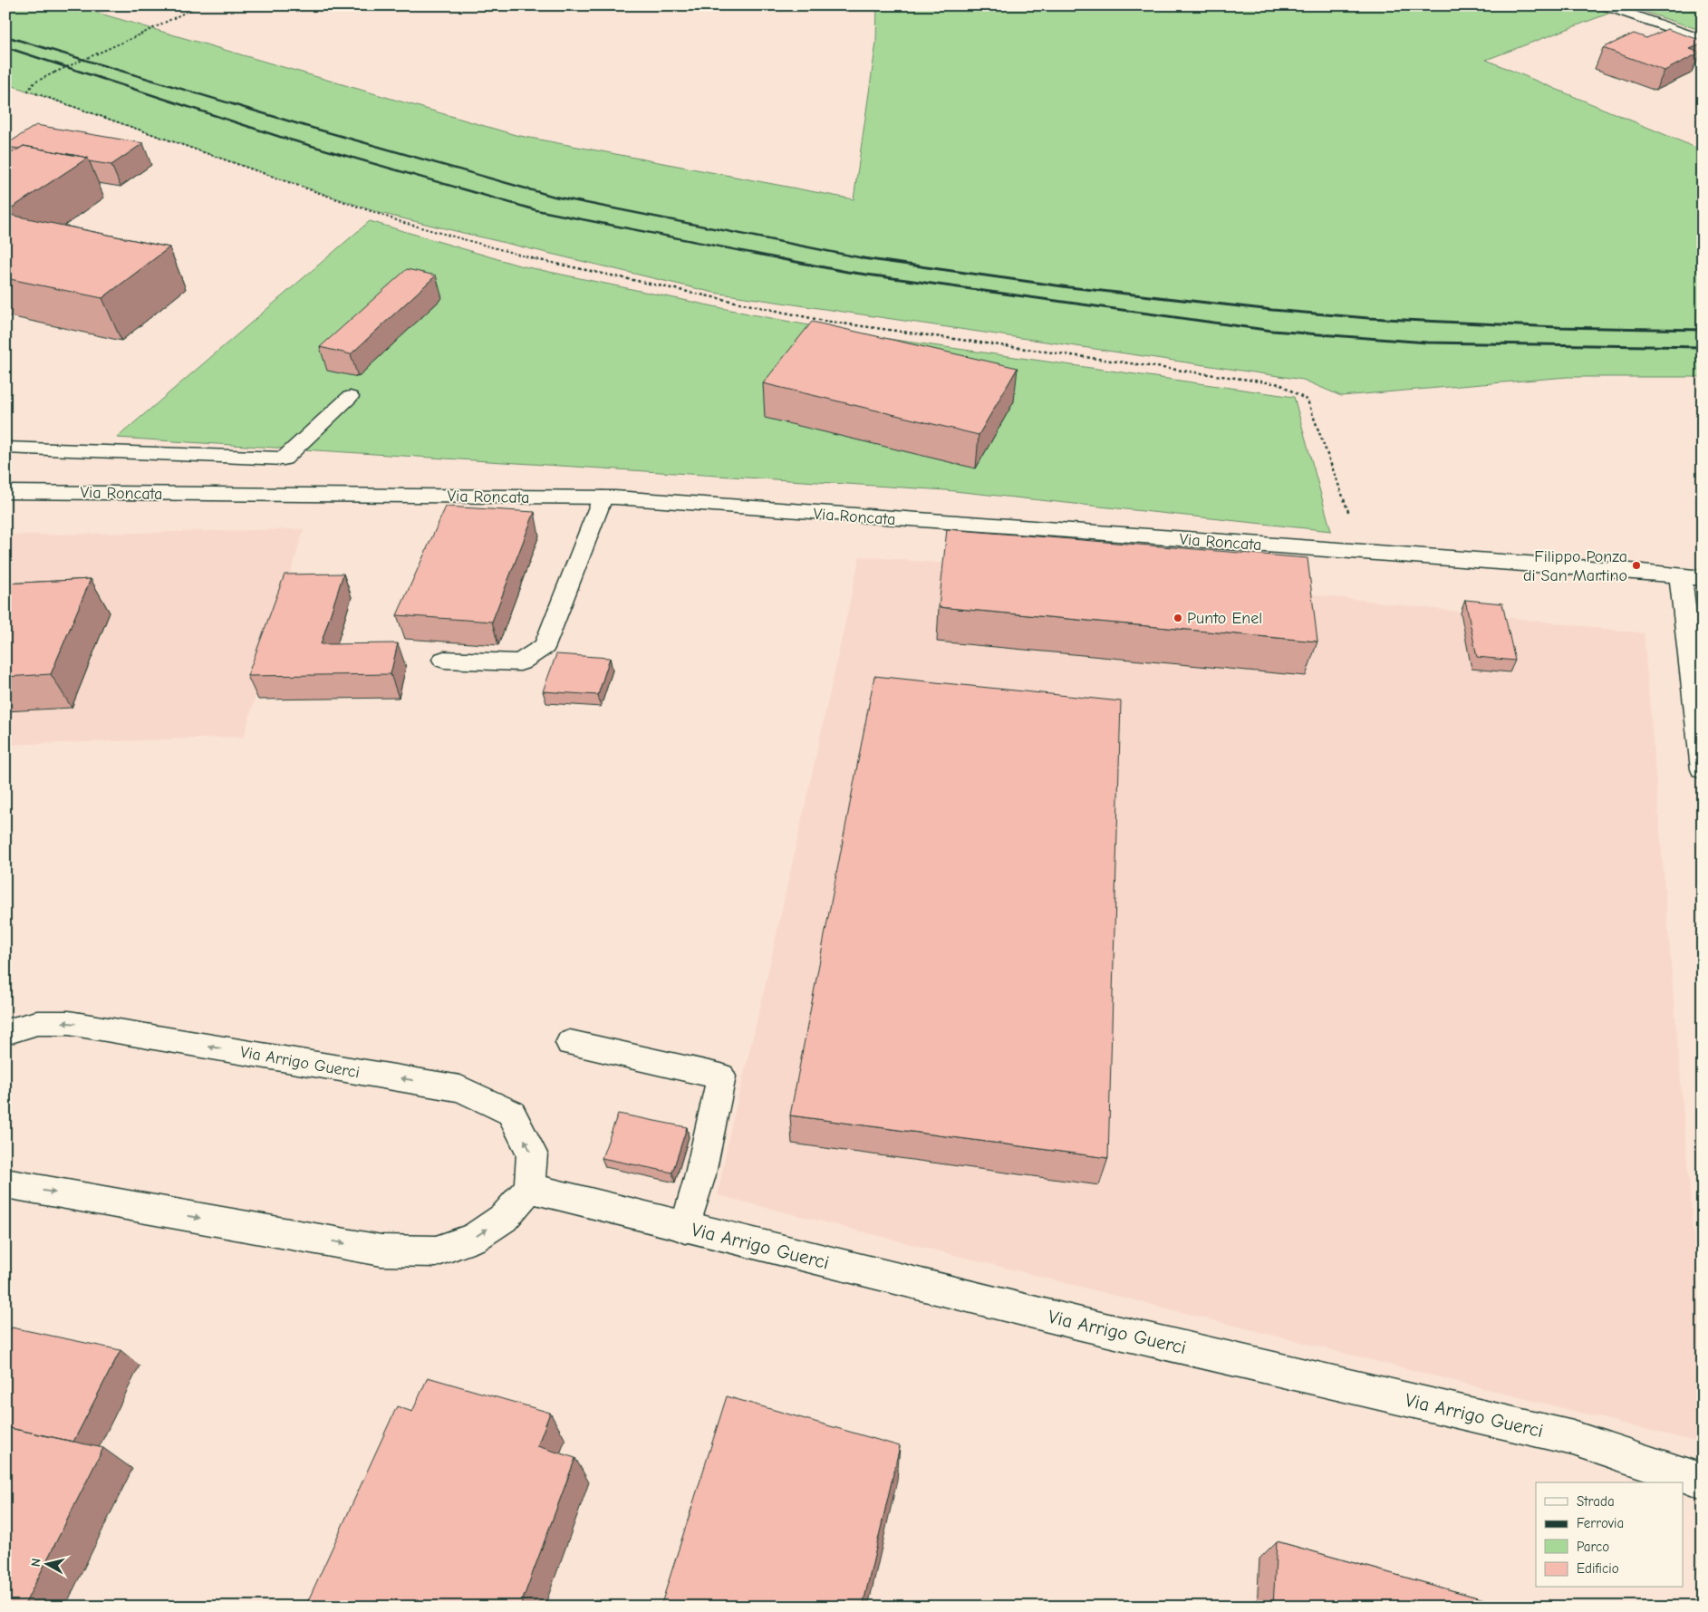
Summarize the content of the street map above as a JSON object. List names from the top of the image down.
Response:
{
  "streets": {
    "street": ["Via Roncata", "Via Arrigo Guerci"]
  },
  "places": ["Filippo Ponza di San Martino", "Punto Enel"],
  "legend": [
    "Strada",
    "Ferrovia",
    "Parco",
    "Edificio"
  ],
  "north": "left"
}
